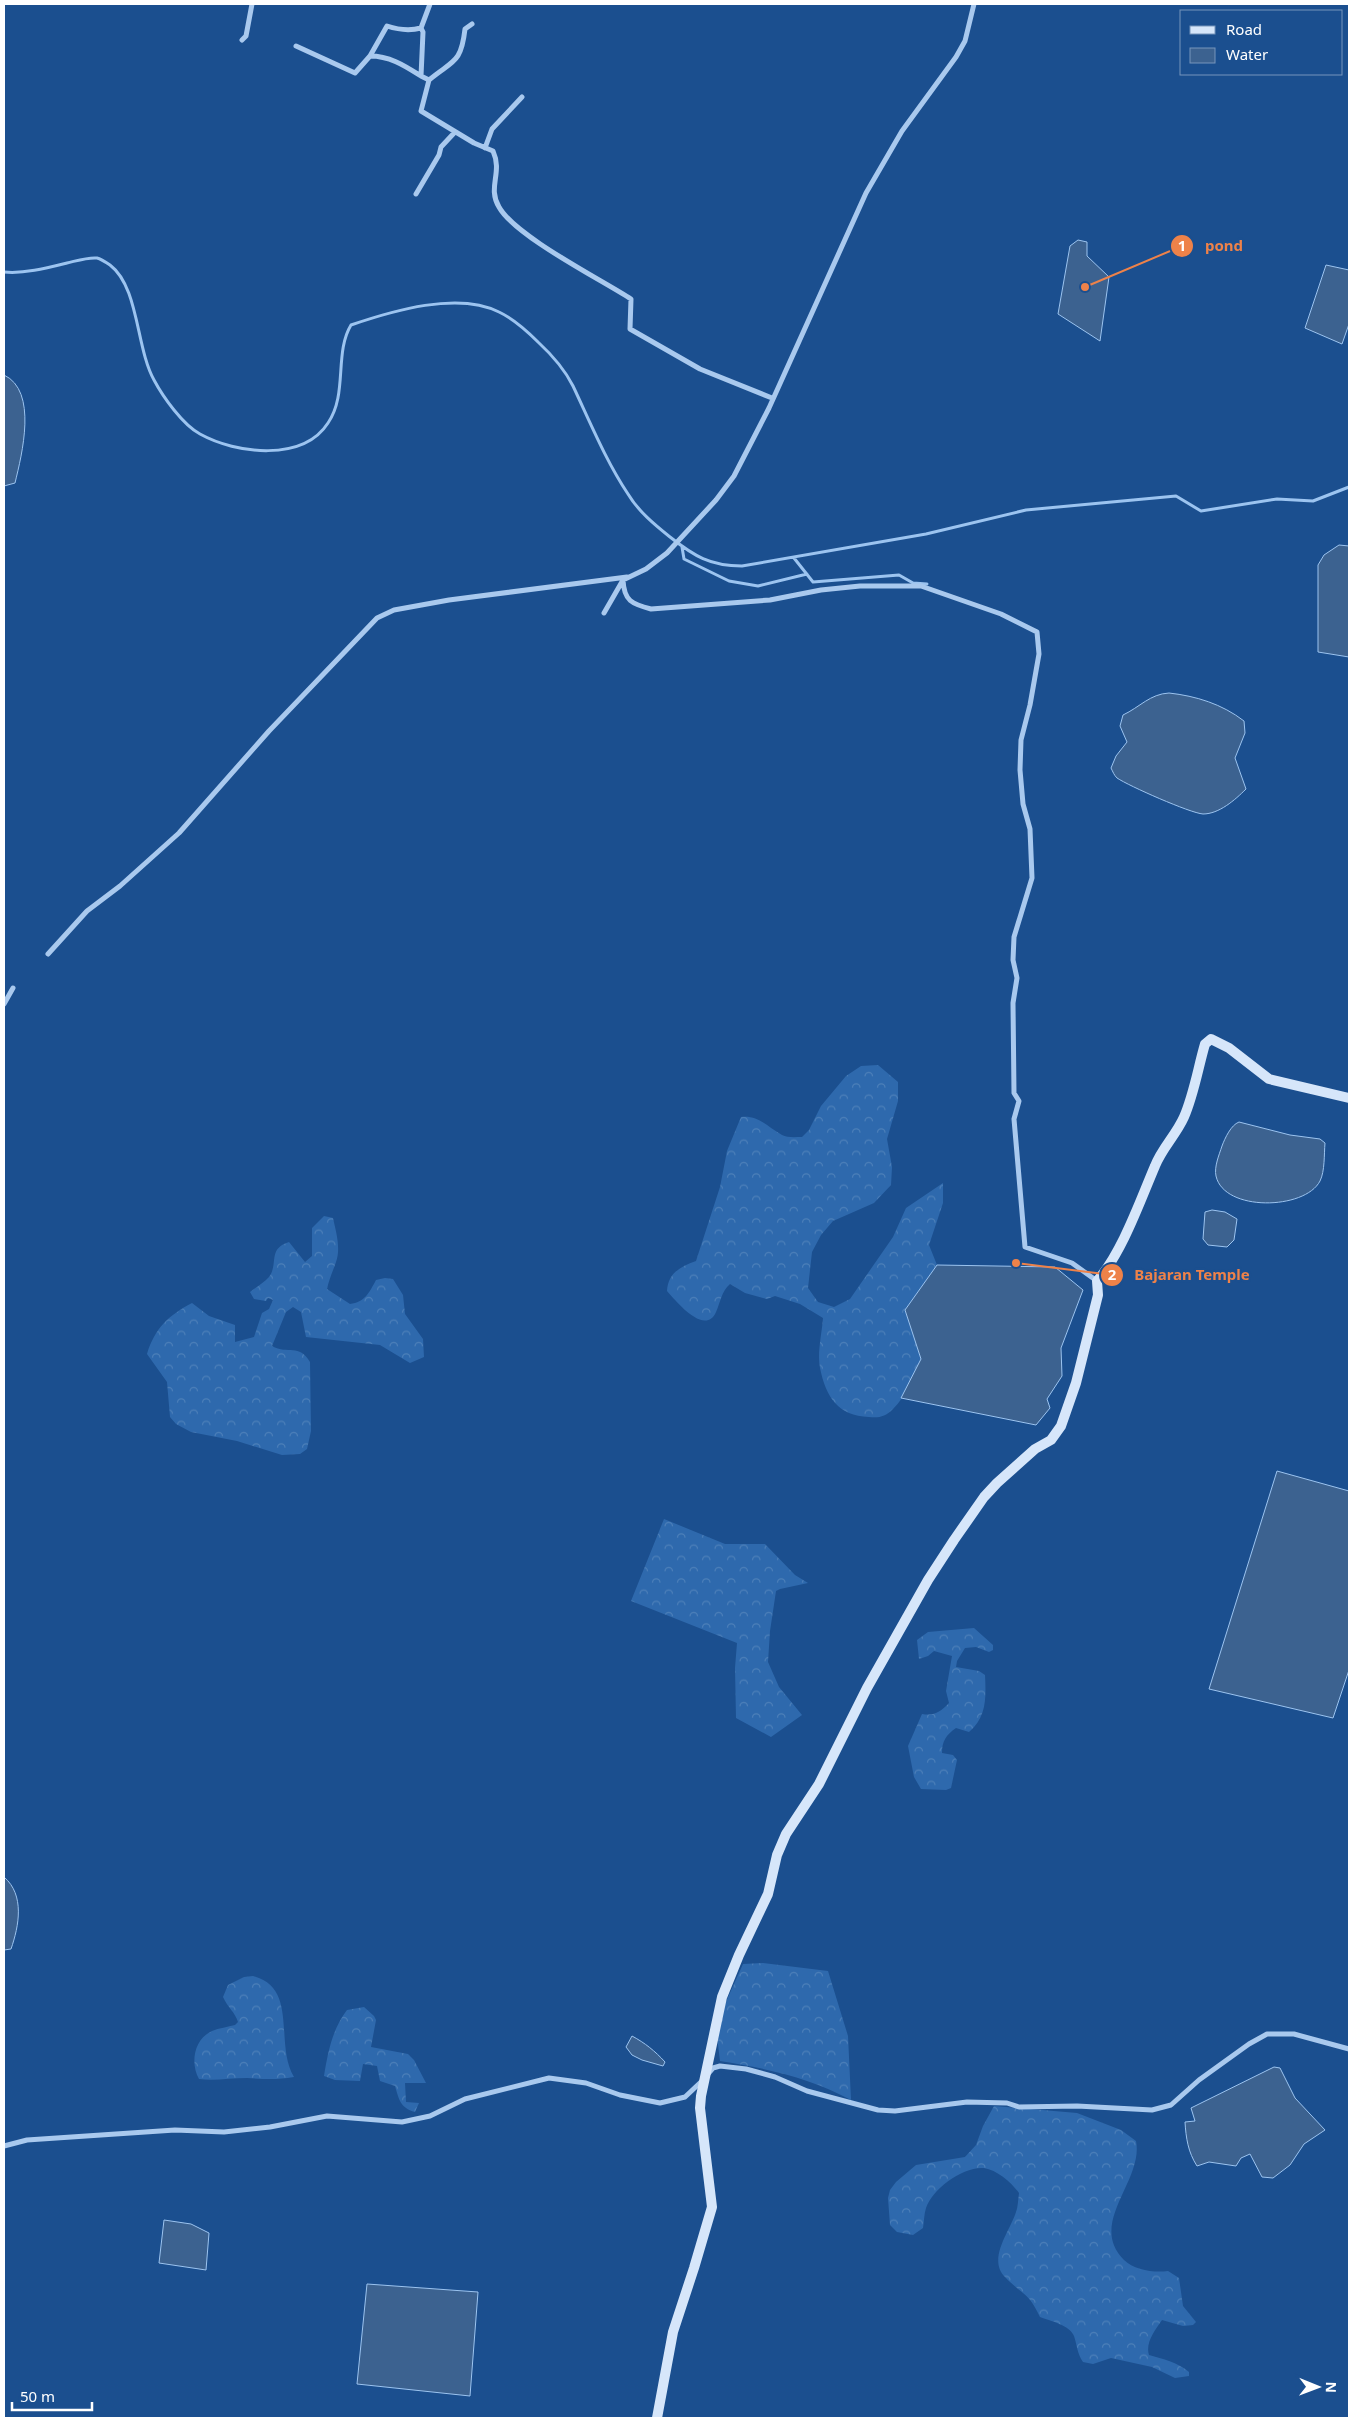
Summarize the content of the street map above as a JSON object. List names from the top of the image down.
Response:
{
  "places": ["pond", "Bajaran Temple"],
  "legend": ["Road", "Water"],
  "scale_bar": "50 m",
  "north": "right"
}
